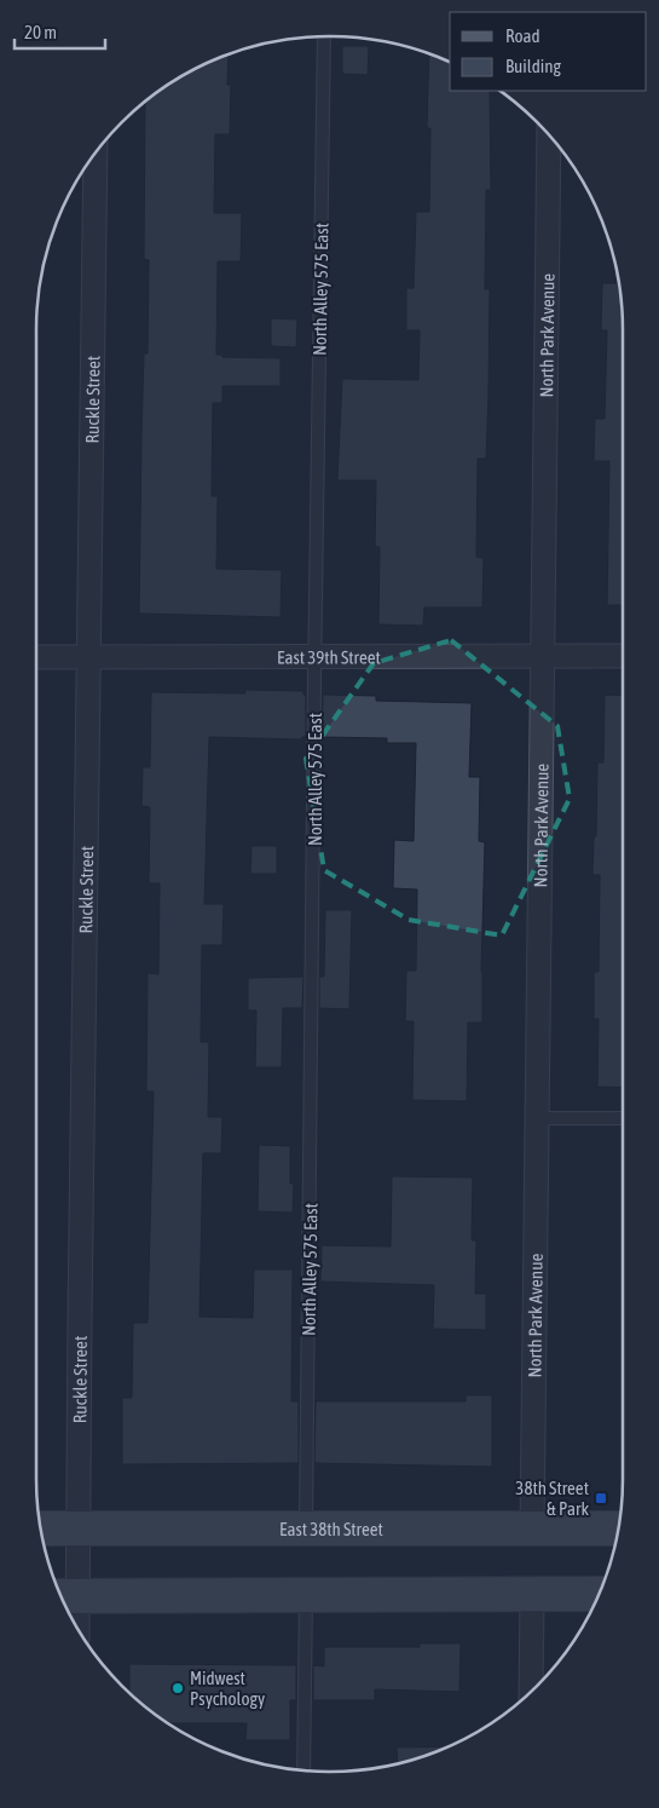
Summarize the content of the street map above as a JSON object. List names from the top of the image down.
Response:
{
  "streets": {
    "main road": ["East 38th Street"],
    "street": ["North Park Avenue", "Ruckle Street", "East 39th Street"],
    "lane": ["North Alley 575 East"]
  },
  "crossings": [
    ["North Alley 575 East", "East 39th Street"],
    ["North Alley 575 East", "East 38th Street"],
    ["North Park Avenue", "East 39th Street"],
    ["North Park Avenue", "East 38th Street"],
    ["Ruckle Street", "East 39th Street"],
    ["Ruckle Street", "East 38th Street"]
  ],
  "places": {
    "transit": ["38th Street & Park"],
    "other": ["Midwest Psychology"]
  },
  "legend": ["Road", "Building"],
  "scale_bar": "20 m"
}
